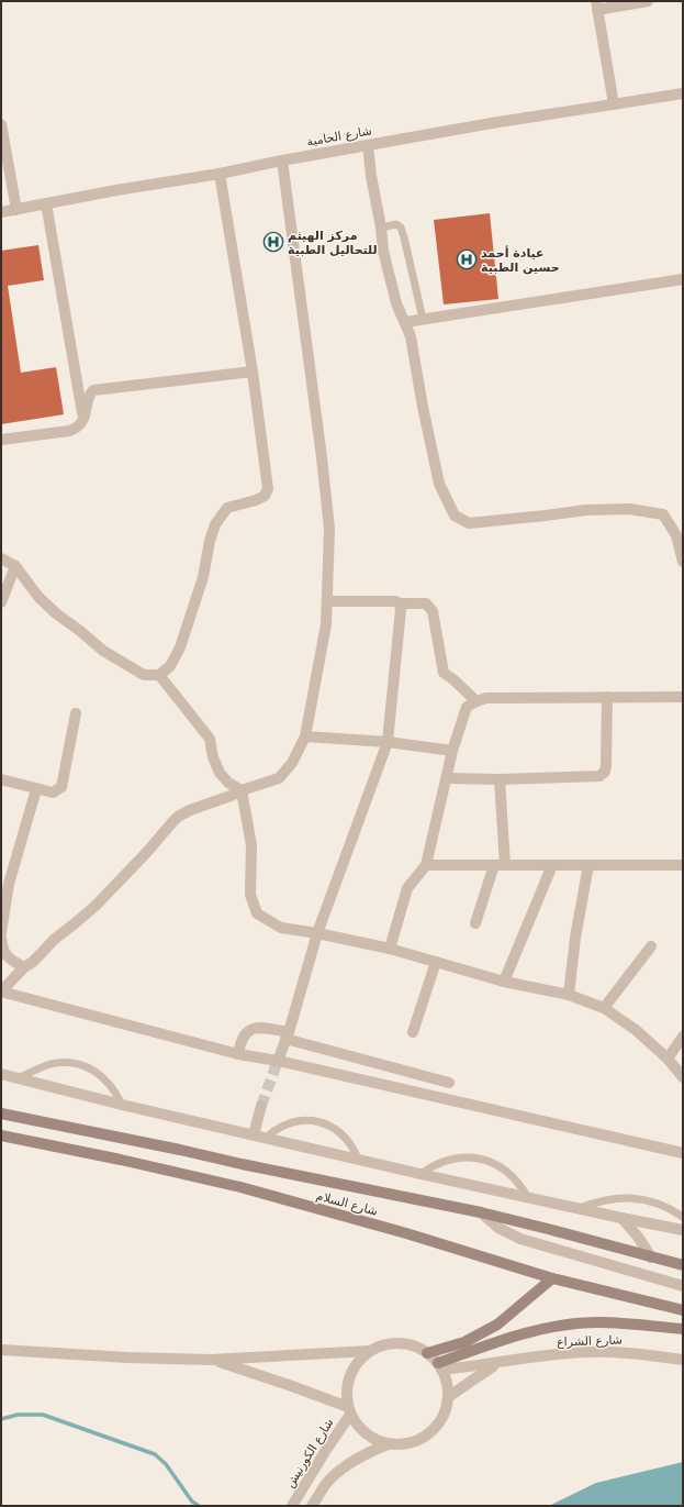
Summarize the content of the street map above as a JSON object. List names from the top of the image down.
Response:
{
  "streets": {
    "main road": ["شارع السلام"],
    "street": ["شارع الحامية", "شارع الشراع", "شارع الكورنيش"]
  },
  "crossings": [
    ["شارع الشراع", "شارع الكورنيش"]
  ],
  "places": {
    "hospital": ["مركز الهيثم للتحاليل الطبية", "عيادة أحمد حسين الطبية"]
  }
}
